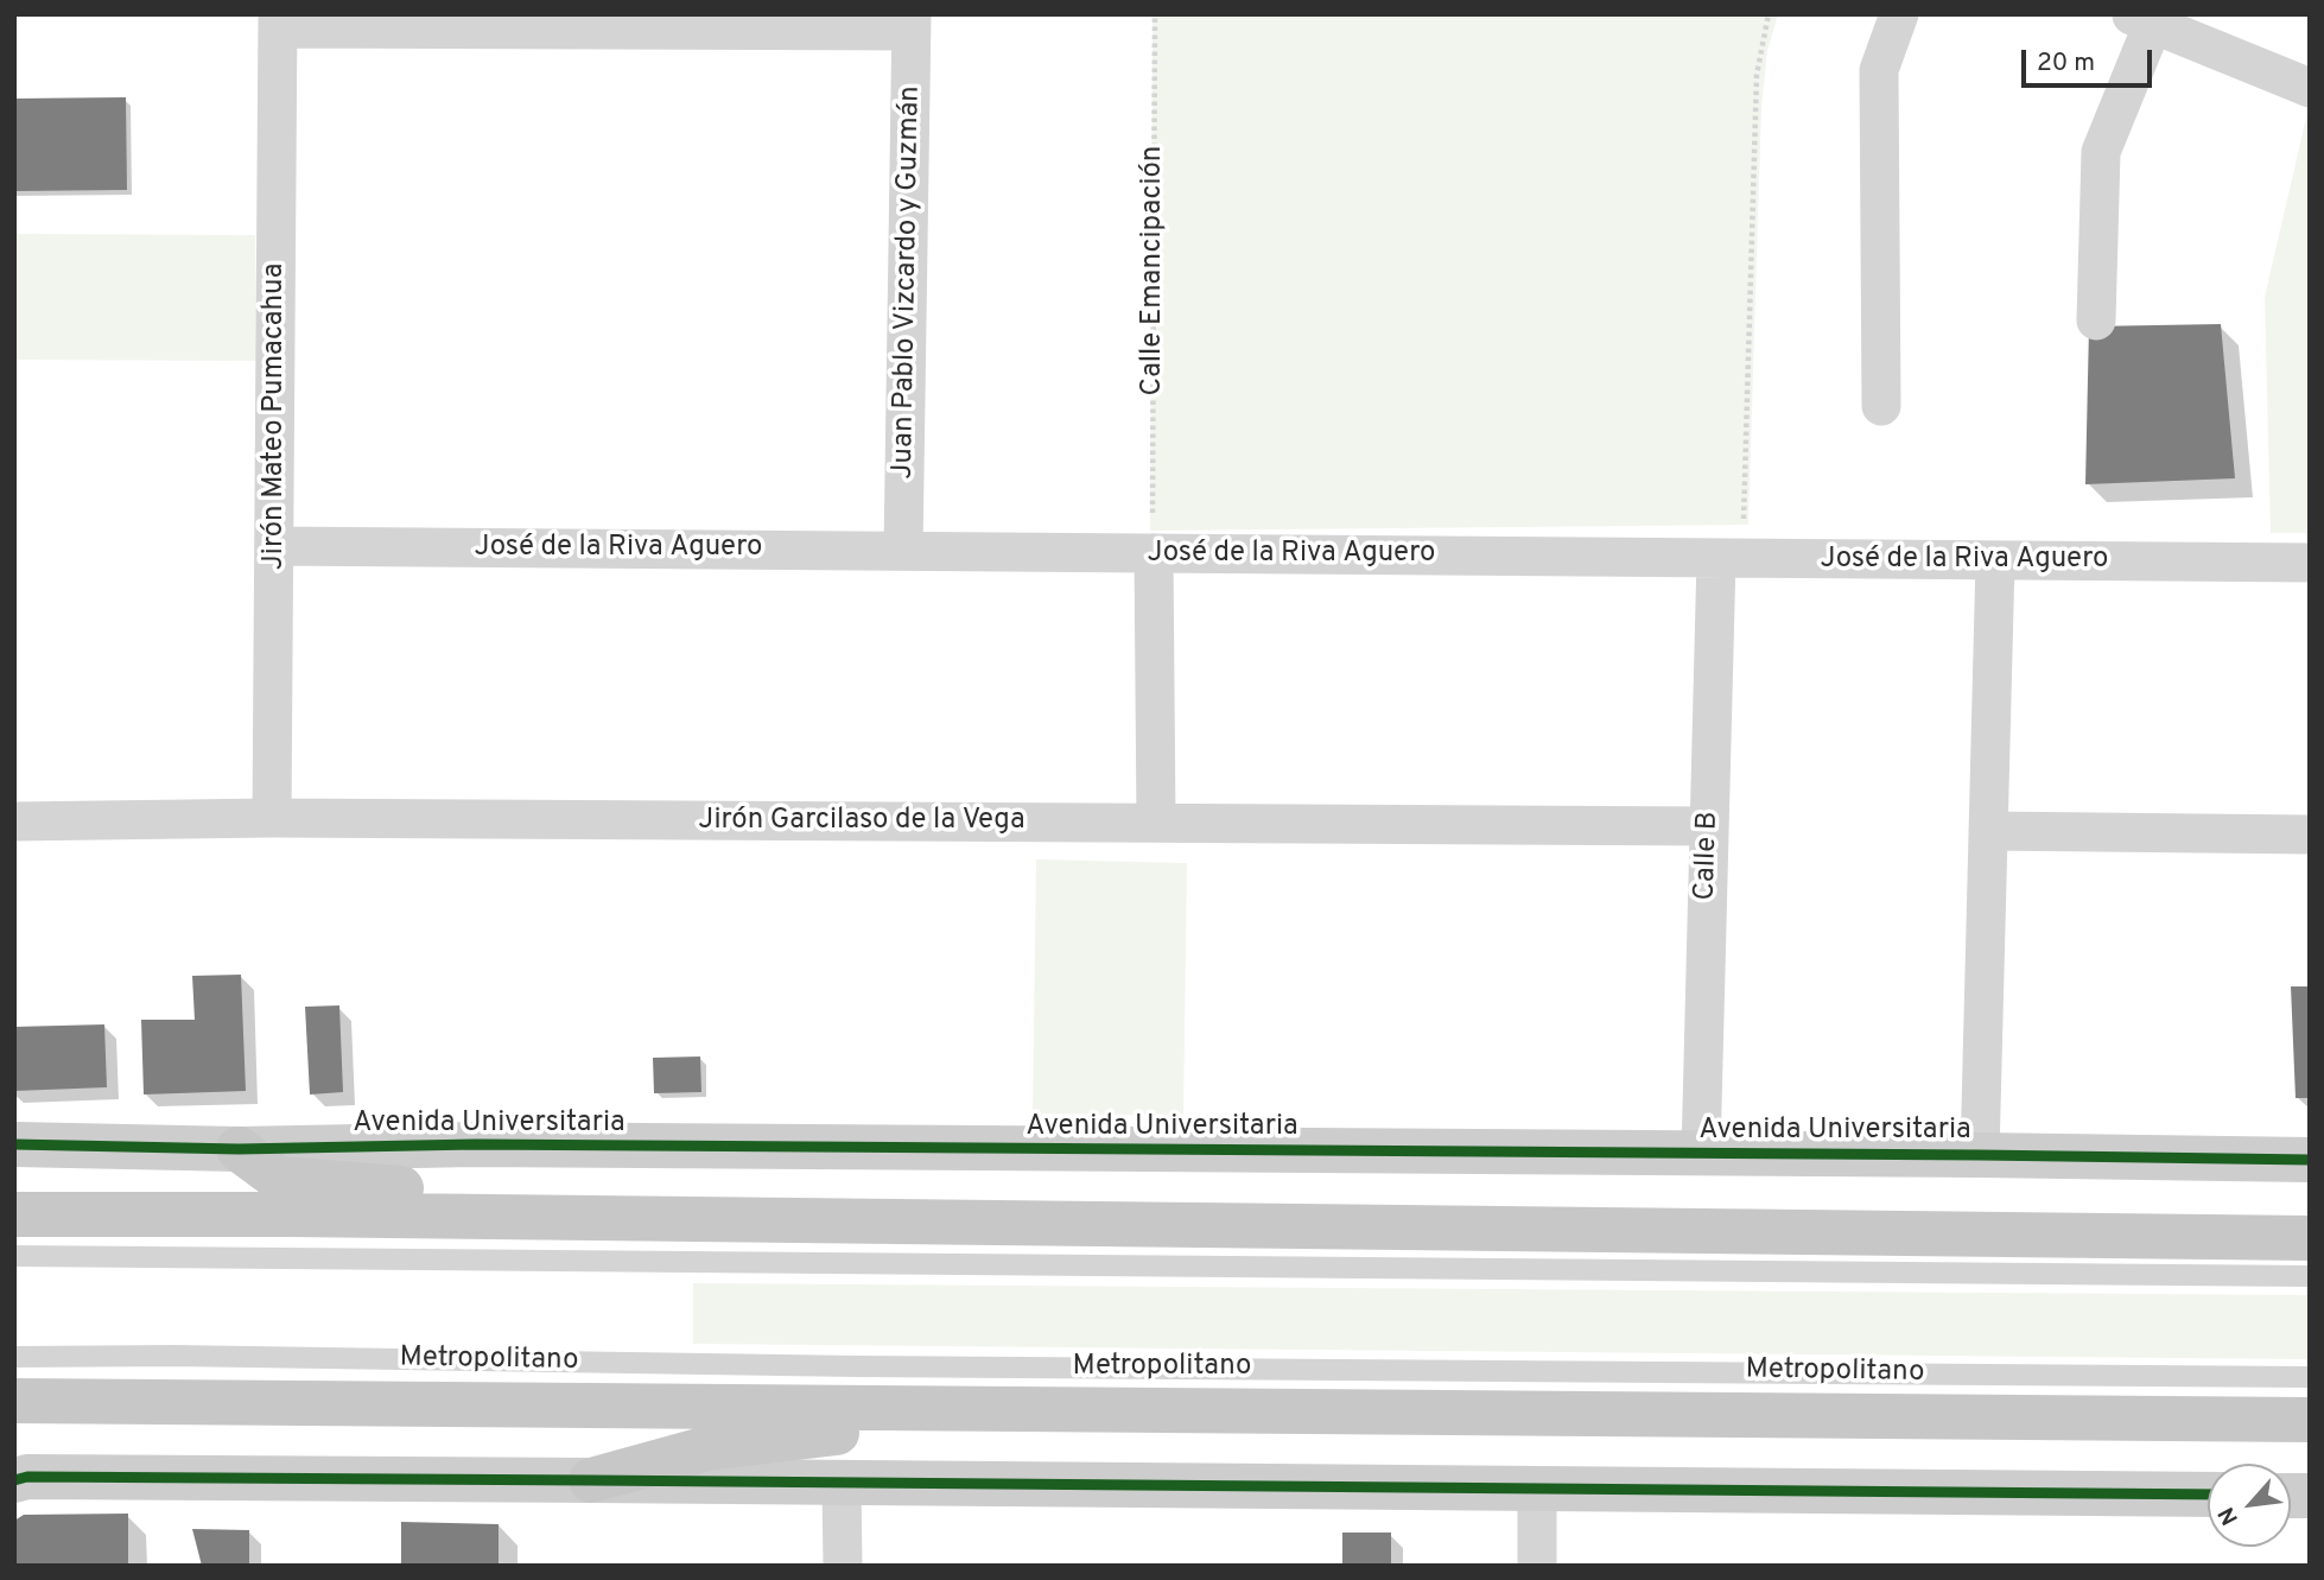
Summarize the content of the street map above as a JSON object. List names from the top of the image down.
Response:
{
  "streets": {
    "street": [
      "Juan Pablo Vizcardo y Guzmán",
      "Jirón Mateo Pumacahua",
      "José de la Riva Aguero",
      "Jirón Garcilaso de la Vega",
      "Calle B",
      "Avenida Universitaria"
    ],
    "lane": ["Metropolitano"],
    "path": ["Calle Emancipación"]
  },
  "crossings": [
    ["Calle Emancipación", "José de la Riva Aguero"],
    ["Juan Pablo Vizcardo y Guzmán", "José de la Riva Aguero"],
    ["Jirón Mateo Pumacahua", "José de la Riva Aguero"],
    ["Jirón Mateo Pumacahua", "Jirón Garcilaso de la Vega"],
    ["José de la Riva Aguero", "Calle B"],
    ["Jirón Garcilaso de la Vega", "Calle B"],
    ["Calle B", "Avenida Universitaria"]
  ],
  "scale_bar": "20 m",
  "north": "bottom left"
}
